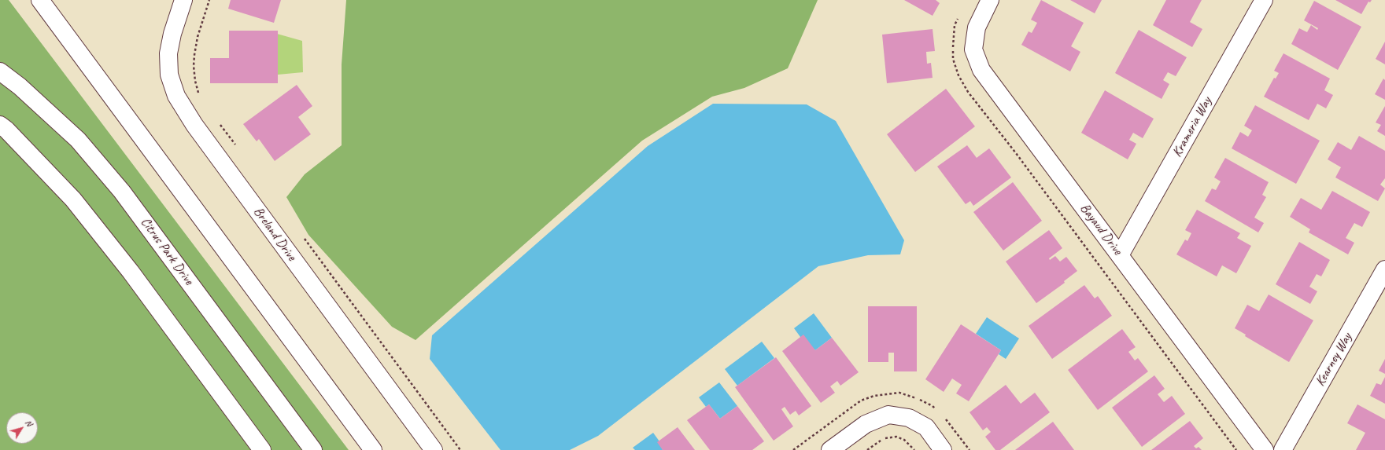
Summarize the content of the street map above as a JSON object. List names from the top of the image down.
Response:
{
  "streets": {
    "street": [
      "Krameria Way",
      "Bayaud Drive",
      "Breland Drive",
      "Citrus Park Drive",
      "Kearney Way"
    ]
  },
  "crossings": [
    ["Krameria Way", "Bayaud Drive"]
  ],
  "north": "top right"
}
